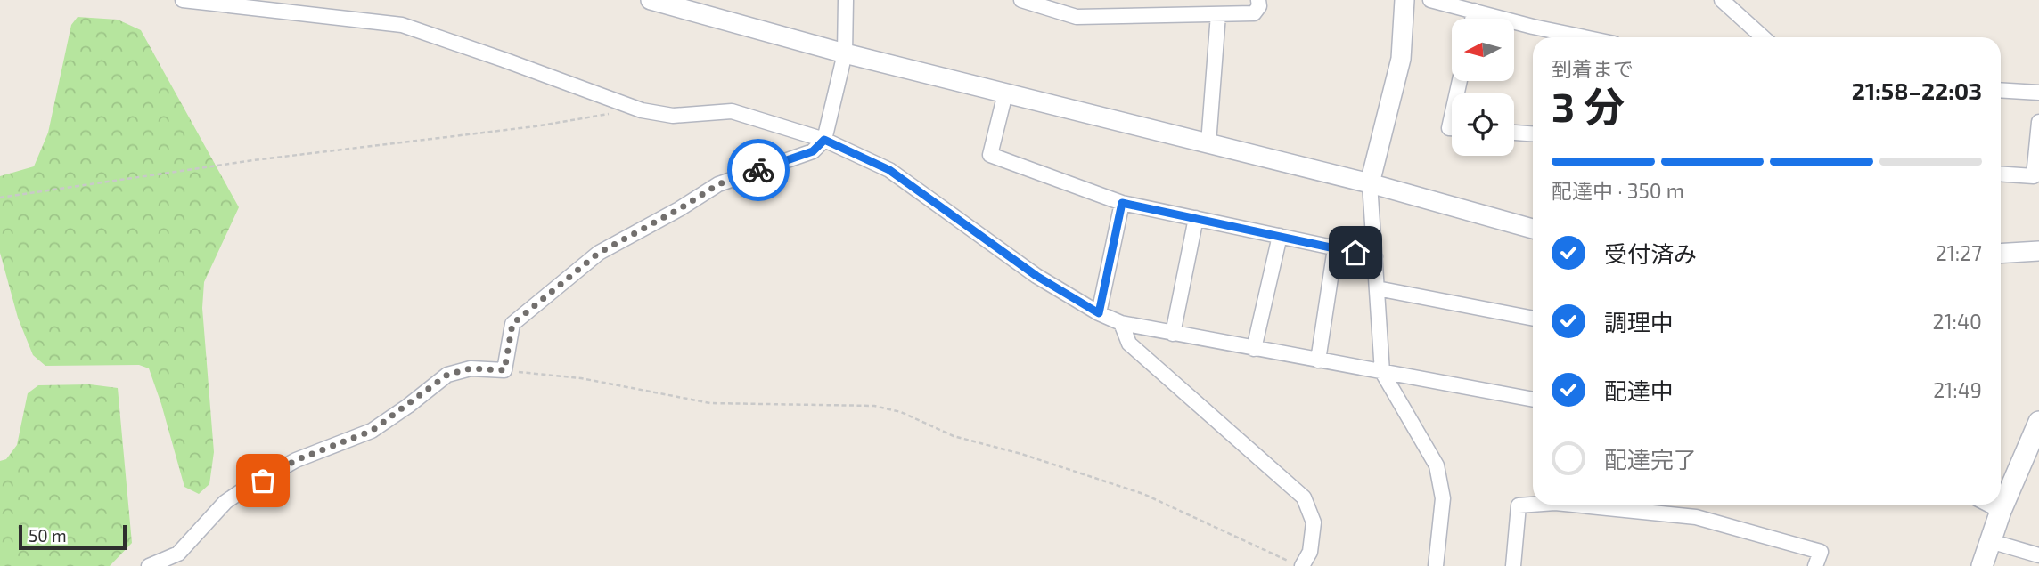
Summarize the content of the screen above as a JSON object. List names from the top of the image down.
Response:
{
  "scale_bar": "50 m",
  "north": "left",
  "page": {
    "heading": ["3 分", "到着まで", "21:58–22:03"],
    "bar": "配達中 · 350 m",
    "list": [
      ["受付済み", "21:27"],
      ["調理中", "21:40"],
      ["配達中", "21:49"],
      "配達完了"
    ],
    "scale": "50 m"
  }
}
